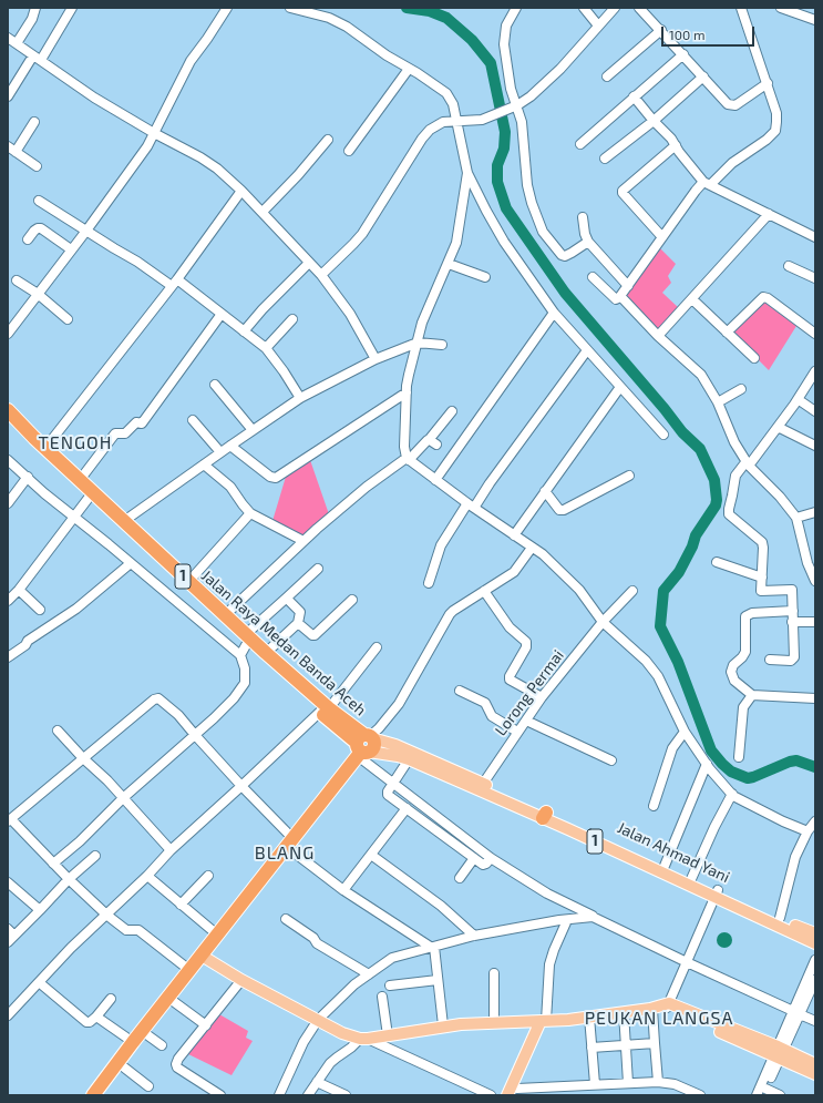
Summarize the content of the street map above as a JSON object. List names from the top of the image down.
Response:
{
  "streets": {
    "highway": ["1", "Jalan Raya Medan Banda Aceh"],
    "main road": ["Jalan Ahmad Yani"],
    "street": ["Lorong Permai"]
  },
  "crossings": [
    ["1", "Jalan Raya Medan Banda Aceh"],
    ["1", "Jalan Ahmad Yani"],
    ["Jalan Raya Medan Banda Aceh", "Jalan Ahmad Yani"],
    ["Lorong Permai", "Jalan Ahmad Yani"]
  ],
  "districts": ["TENGOH", "BLANG", "PEUKAN LANGSA"],
  "scale_bar": "100 m"
}
